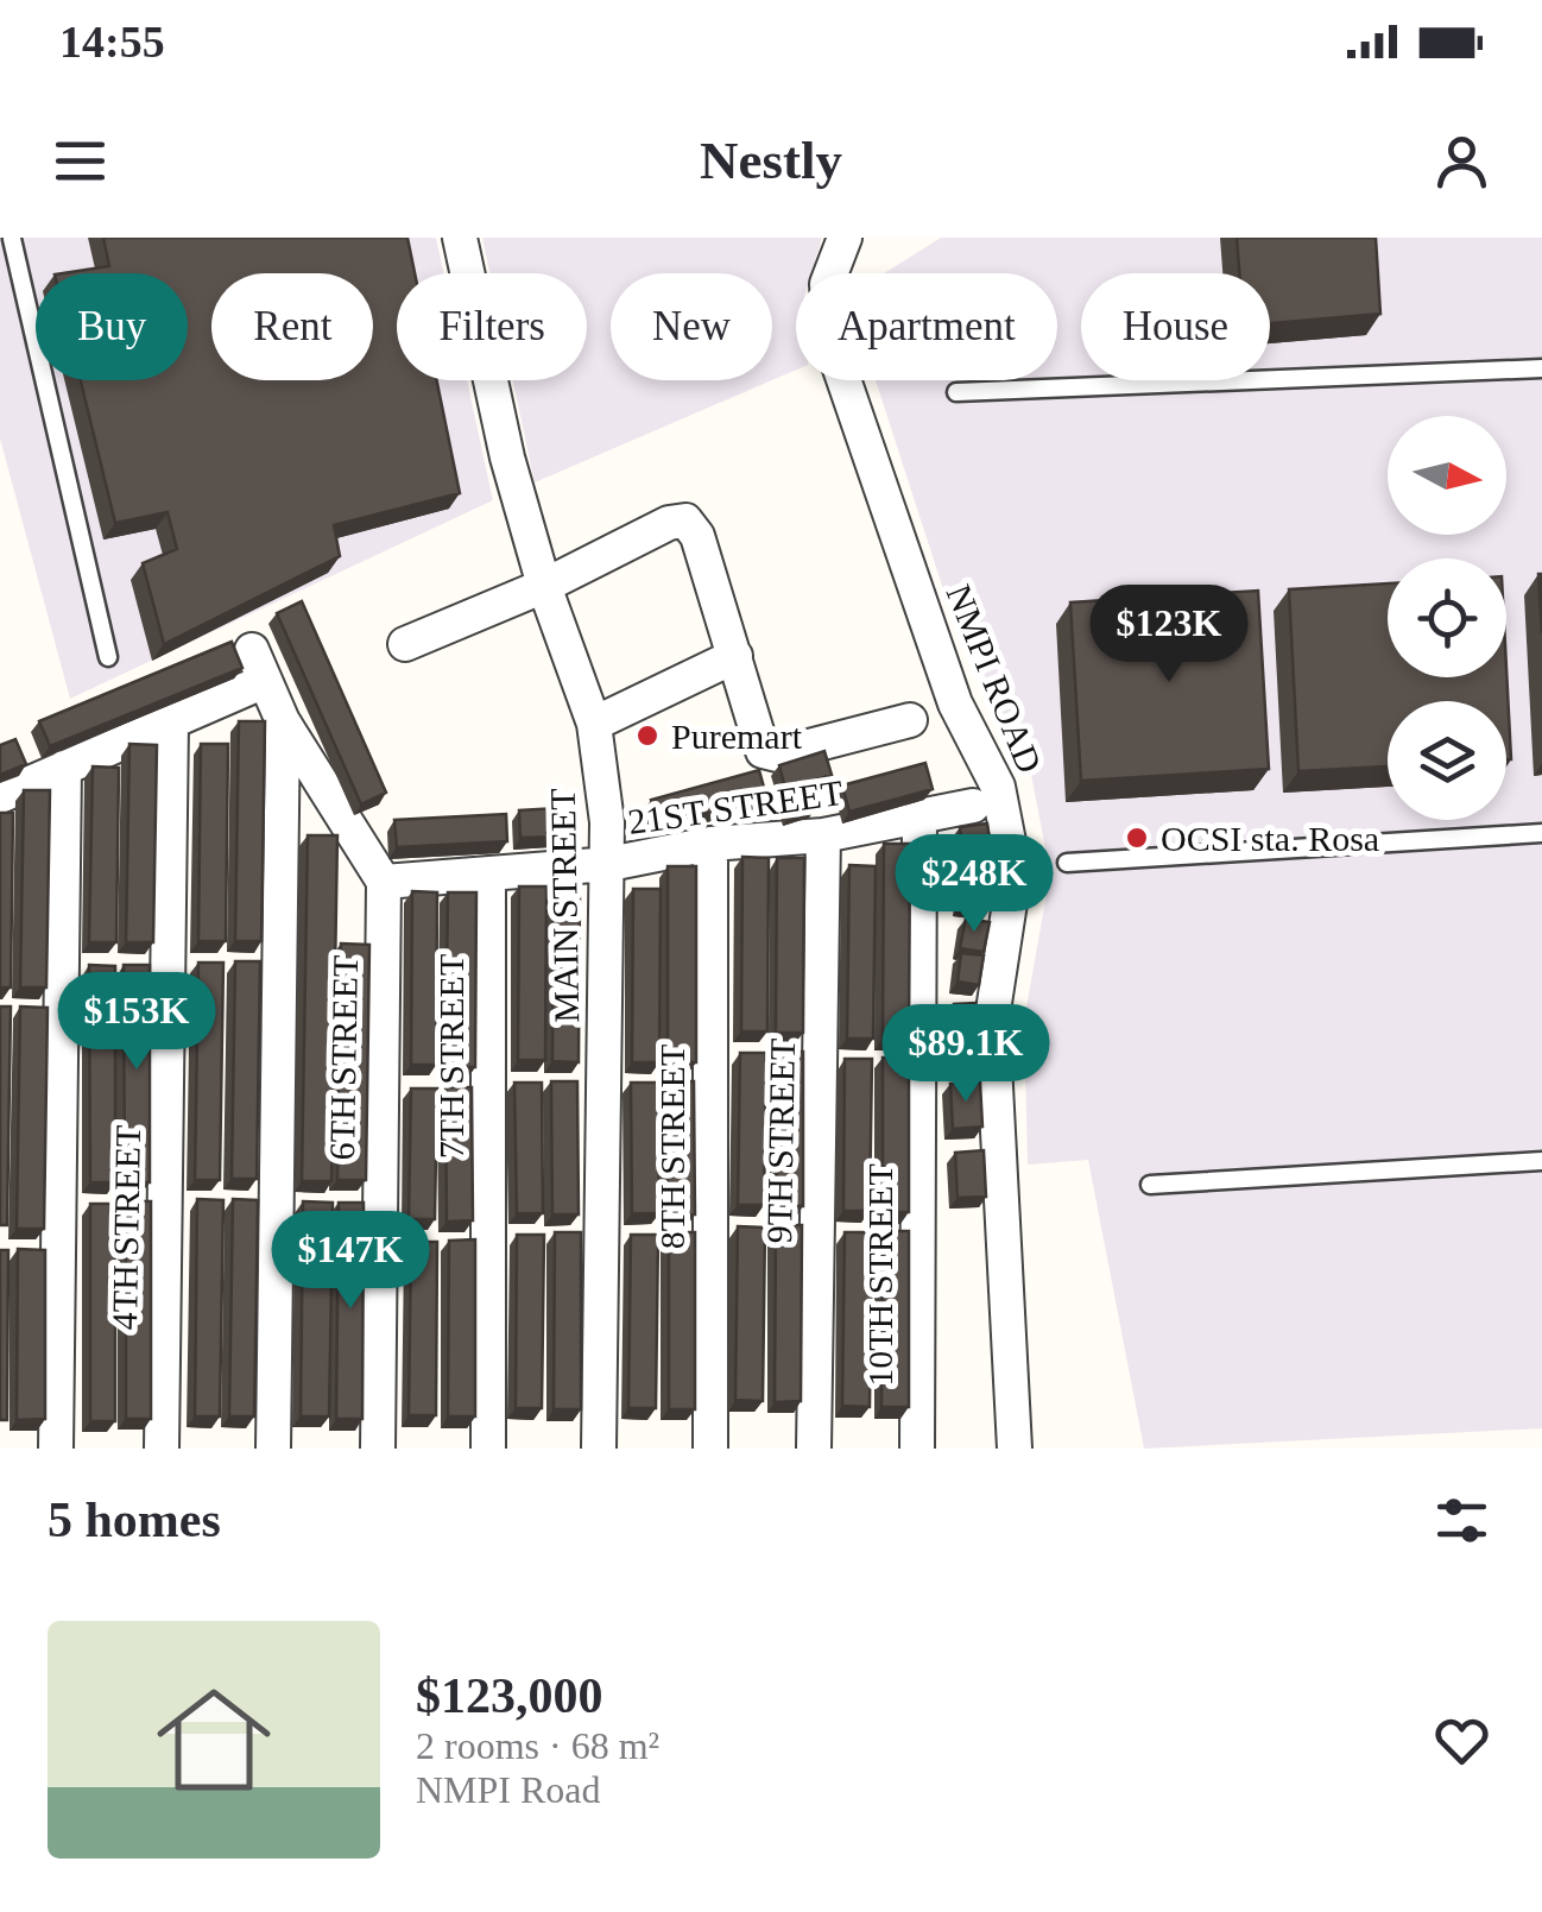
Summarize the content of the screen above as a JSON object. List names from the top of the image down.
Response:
{
  "streets": {
    "street": [
      "NMPI ROAD",
      "21ST STREET",
      "MAIN STREET",
      "7TH STREET",
      "6TH STREET",
      "9TH STREET",
      "8TH STREET",
      "4TH STREET",
      "10TH STREET"
    ]
  },
  "crossings": [
    ["21ST STREET", "MAIN STREET"],
    ["21ST STREET", "7TH STREET"],
    ["21ST STREET", "6TH STREET"],
    ["21ST STREET", "9TH STREET"],
    ["21ST STREET", "8TH STREET"],
    ["21ST STREET", "10TH STREET"]
  ],
  "places": ["Puremart", "OCSI sta. Rosa"],
  "north": "right",
  "page": {
    "status": "14:55",
    "header": "Nestly",
    "chip": [
      "Buy",
      "Rent",
      "Filters",
      "New",
      "Apartment",
      "House"
    ],
    "price": [
      "$123K",
      "$248K",
      "$153K",
      "$89.1K",
      "$147K"
    ],
    "heading": "5 homes",
    "list": [
      {
        "name": "$123,000",
        "note": "2 rooms · 68 m² · NMPI Road"
      }
    ]
  }
}
